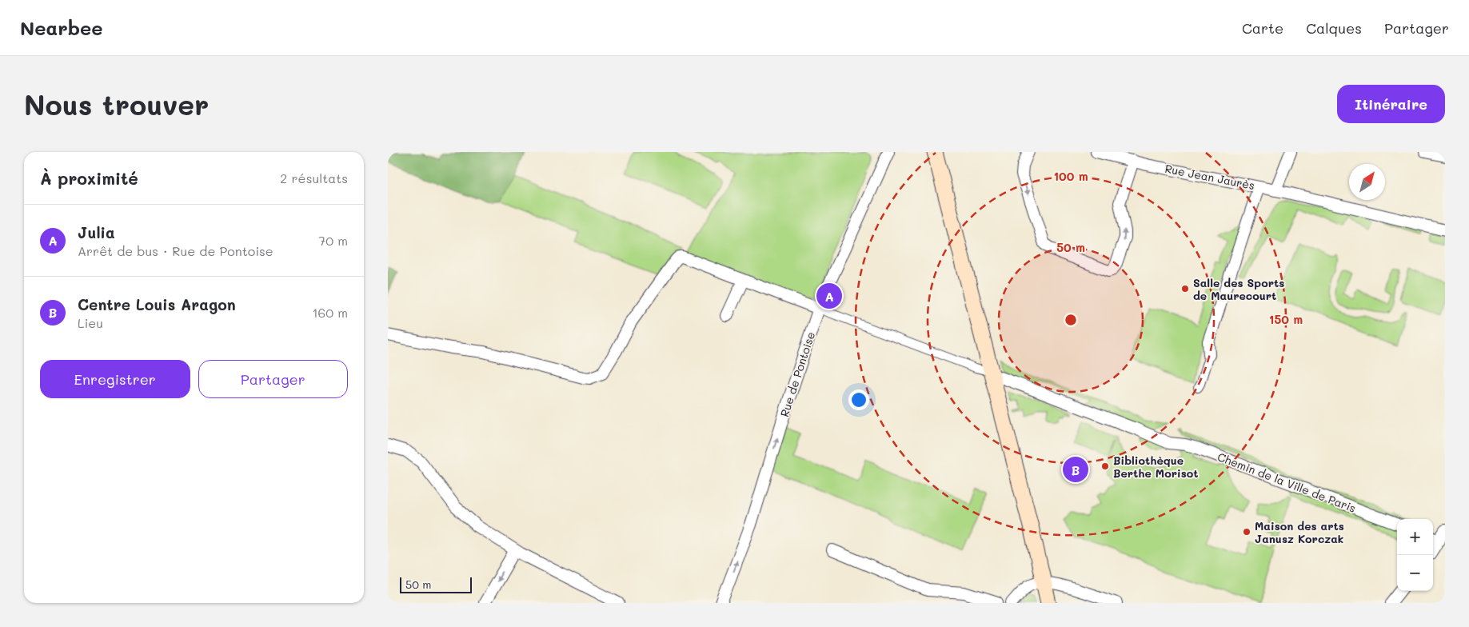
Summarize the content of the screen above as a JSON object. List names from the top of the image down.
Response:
{
  "streets": {
    "street": ["Rue Jean Jaurès", "Rue de Pontoise", "Chemin de la Ville de Paris"]
  },
  "crossings": [
    ["Rue de Pontoise", "Chemin de la Ville de Paris"]
  ],
  "one_way": ["Rue de Pontoise"],
  "places": ["Salle des Sports de Maurecourt", "Bibliothèque Berthe Morisot", "Maison des arts Janusz Korczak"],
  "scale_bar": "50 m",
  "north": "top right",
  "page": {
    "header": "Nearbee",
    "nav": ["Carte", "Calques", "Partager"],
    "buttons": [
      "Itinéraire",
      ["Enregistrer", "Partager"]
    ],
    "title": "Nous trouver",
    "heading": ["À proximité", "2 résultats"],
    "list": [
      {
        "mark": "A",
        "name": "Julia",
        "note": "Arrêt de bus · Rue de Pontoise",
        "value": "70 m"
      },
      {
        "mark": "B",
        "name": "Centre Louis Aragon",
        "note": "Lieu",
        "value": "160 m"
      }
    ],
    "pins": ["A", "B"],
    "map_buttons": ["+", "−"],
    "scale": "50 m"
  },
  "rings": ["100 m", "50 m", "150 m"]
}
